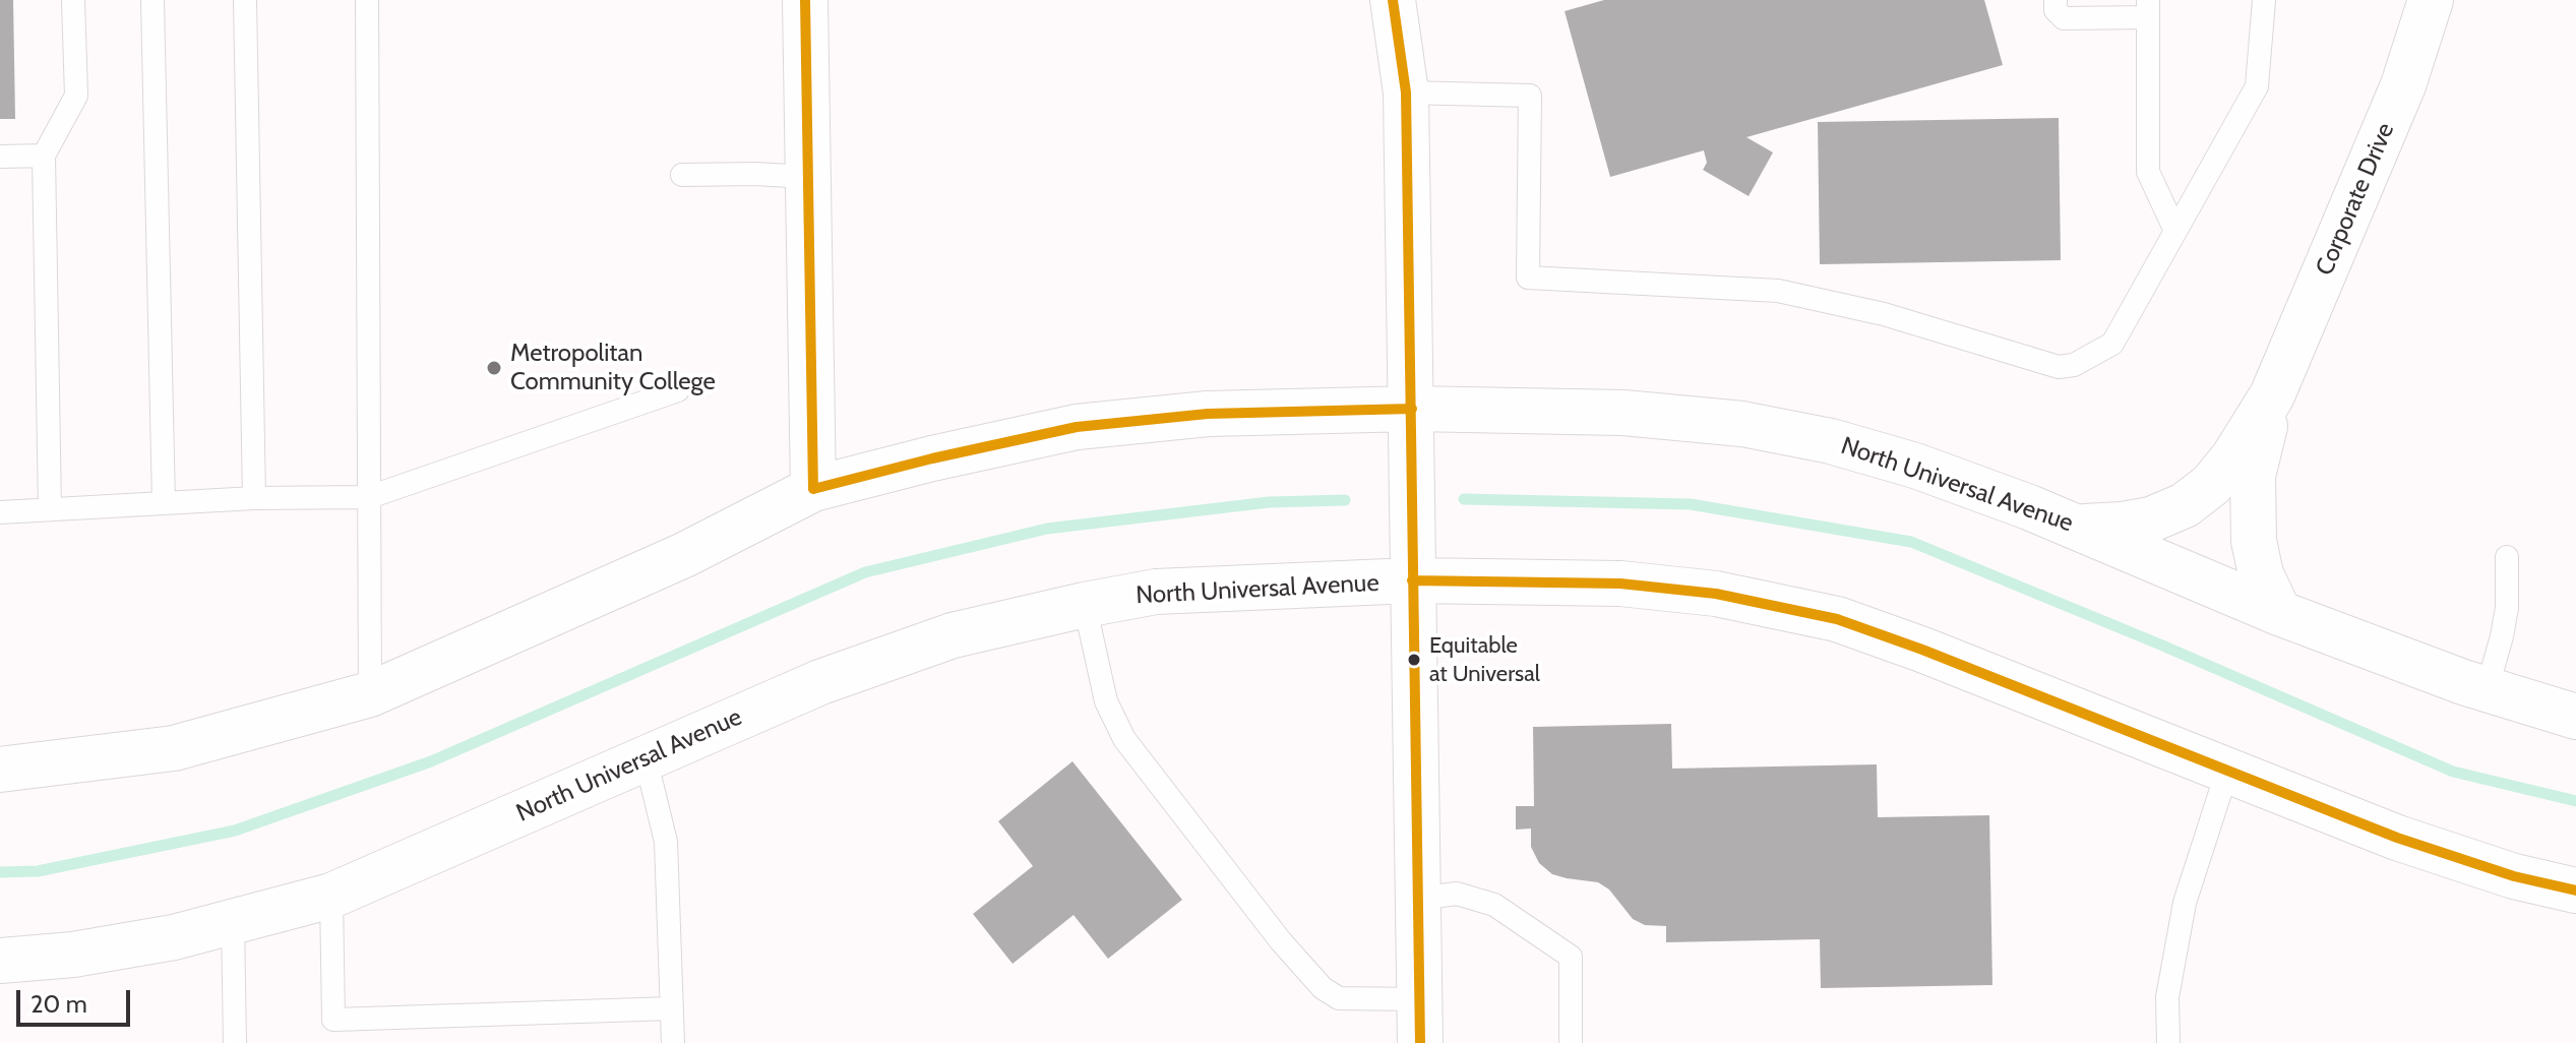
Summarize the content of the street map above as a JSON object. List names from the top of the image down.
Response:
{
  "streets": {
    "street": ["Corporate Drive", "North Universal Avenue"]
  },
  "crossings": [
    ["Corporate Drive", "North Universal Avenue"]
  ],
  "places": ["Metropolitan Community College", "Equitable at Universal"],
  "scale_bar": "20 m"
}
